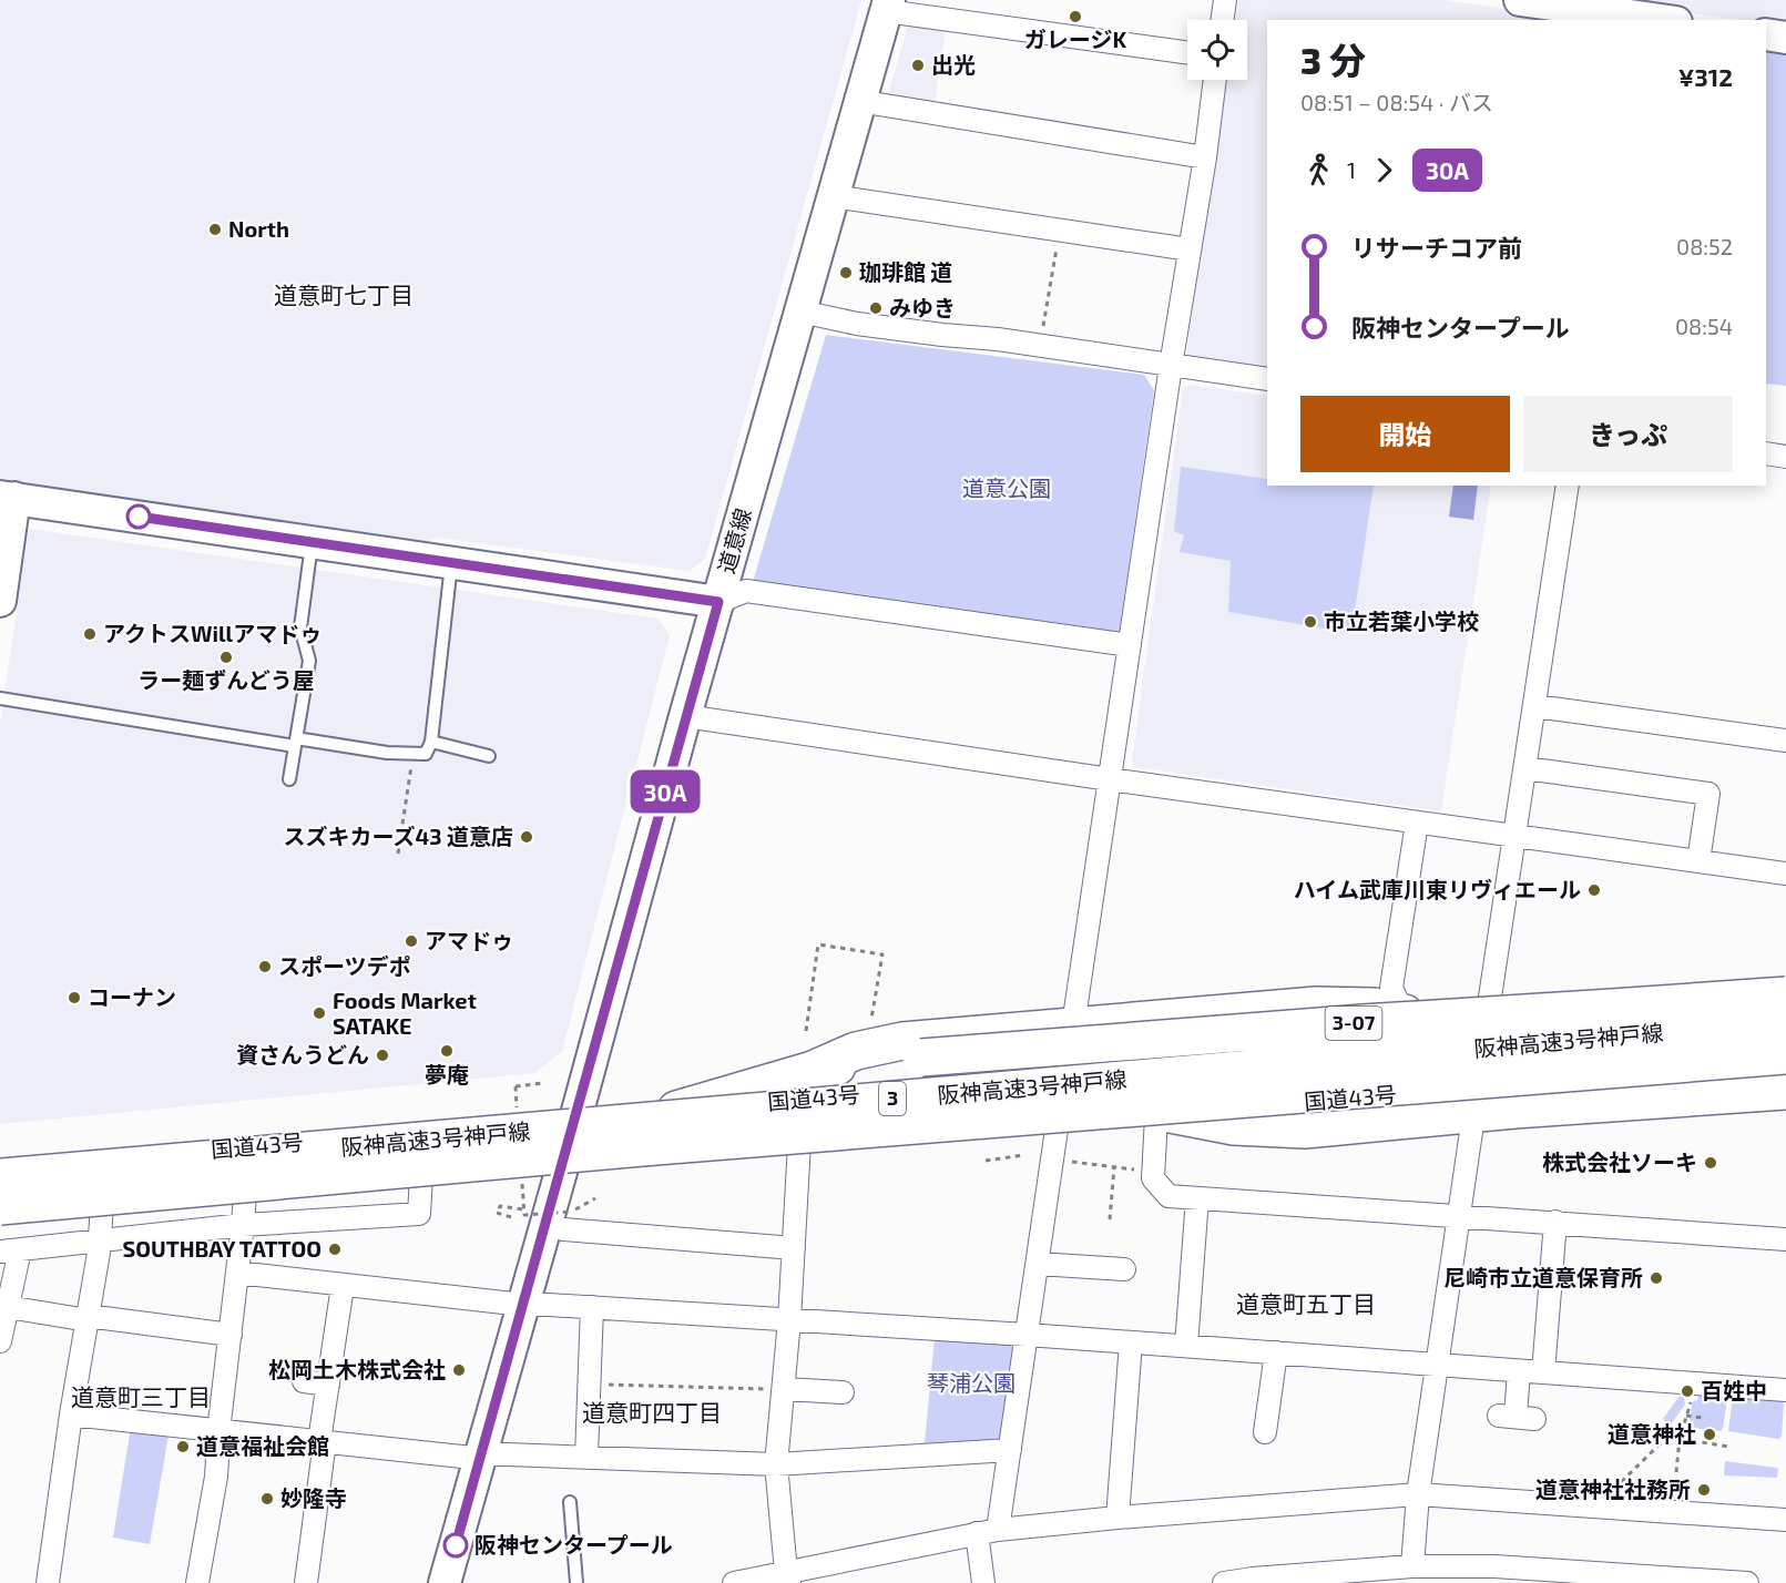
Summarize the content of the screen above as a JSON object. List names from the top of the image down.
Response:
{
  "streets": {
    "highway": [
      "3-07",
      "阪神高速3号神戸線",
      "国道43号",
      "3"
    ],
    "street": ["道意線"]
  },
  "crossings": [
    ["道意線", "国道43号"]
  ],
  "districts": [
    "道意町七丁目",
    "道意町五丁目",
    "道意町三丁目",
    "道意町四丁目"
  ],
  "parks": ["道意公園", "琴浦公園"],
  "places": [
    "ガレージK",
    "出光",
    "North",
    "珈琲館 道",
    "みゆき",
    "市立若葉小学校",
    "アクトスWillアマドゥ",
    "ラー麺ずんどう屋",
    "スズキカーズ43 道意店",
    "ハイム武庫川東リヴィエール",
    "アマドゥ",
    "スポーツデポ",
    "コーナン",
    "Foods Market SATAKE",
    "夢庵",
    "資さんうどん",
    "株式会社ソーキ",
    "SOUTHBAY TATTOO",
    "尼崎市立道意保育所",
    "松岡土木株式会社",
    "百姓中",
    "道意神社",
    "道意福祉会館",
    "道意神社社務所",
    "妙隆寺",
    "阪神センタープール"
  ],
  "lines": ["bus line 30A"],
  "page": {
    "on_map": "30A",
    "heading": ["3 分", "08:51 – 08:54 · バス", "¥312"],
    "legs": ["1", "30A"],
    "list": [
      {
        "name": "リサーチコア前",
        "value": "08:52"
      },
      {
        "name": "阪神センタープール",
        "value": "08:54"
      }
    ],
    "buttons": ["開始", "きっぷ"]
  }
}
